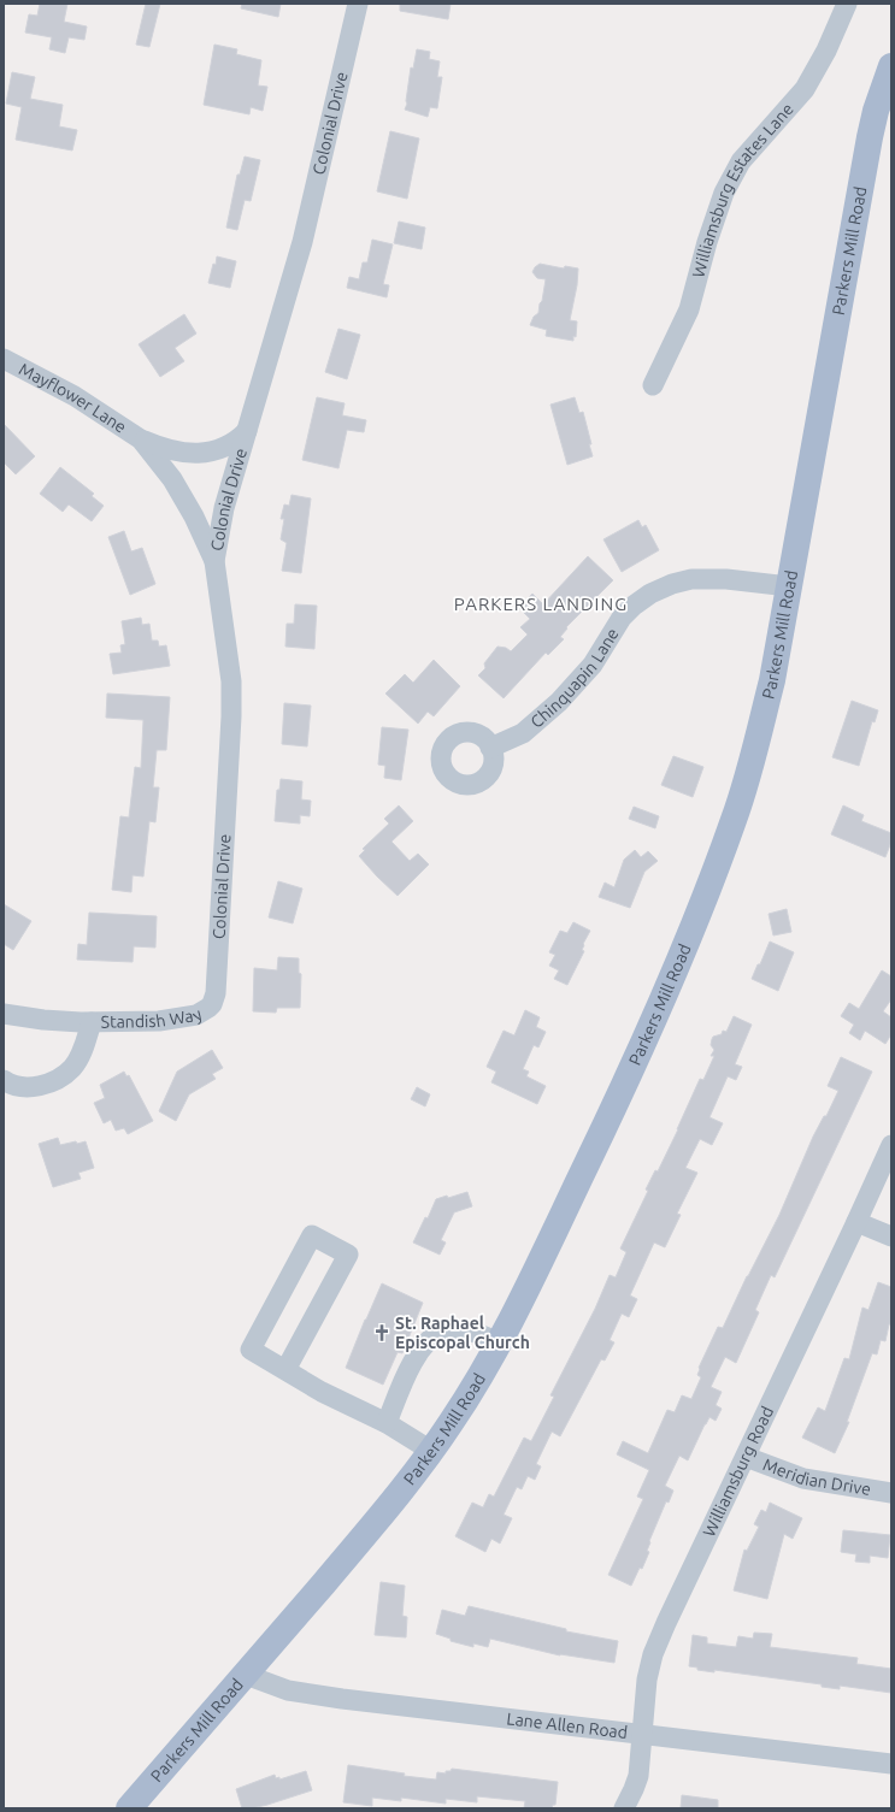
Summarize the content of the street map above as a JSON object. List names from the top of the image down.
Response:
{
  "streets": {
    "main road": ["Parkers Mill Road"],
    "street": [
      "Colonial Drive",
      "Williamsburg Estates Lane",
      "Mayflower Lane",
      "Chinquapin Lane",
      "Standish Way",
      "Williamsburg Road",
      "Meridian Drive",
      "Lane Allen Road"
    ]
  },
  "crossings": [
    ["Colonial Drive", "Mayflower Lane"],
    ["Colonial Drive", "Standish Way"],
    ["Parkers Mill Road", "Chinquapin Lane"],
    ["Parkers Mill Road", "Lane Allen Road"],
    ["Williamsburg Road", "Meridian Drive"],
    ["Williamsburg Road", "Lane Allen Road"]
  ],
  "districts": ["PARKERS LANDING"],
  "places": {
    "church": ["St. Raphael Episcopal Church"]
  }
}
